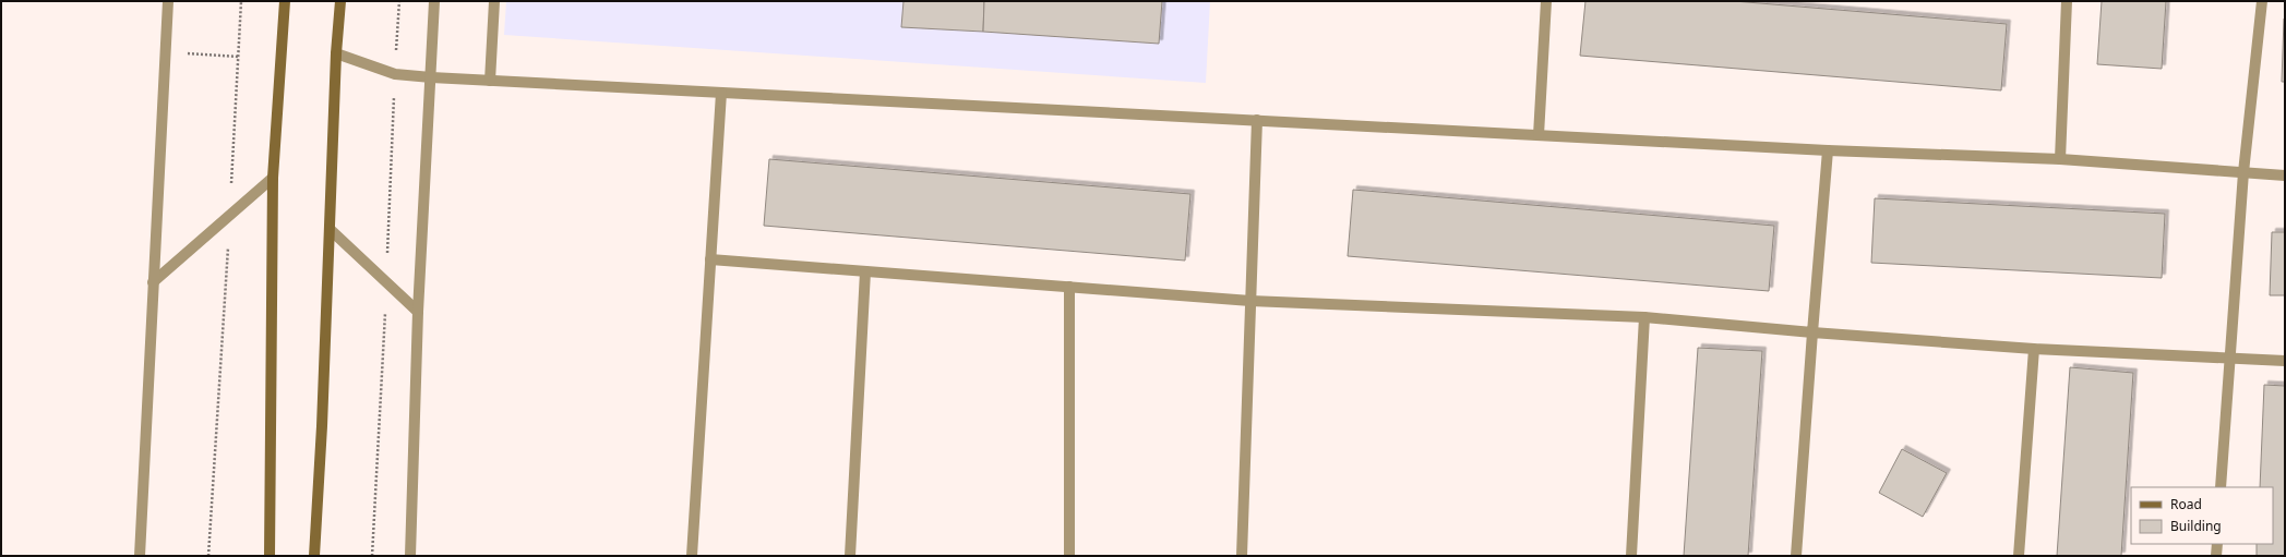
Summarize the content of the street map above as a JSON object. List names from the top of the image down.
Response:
{
  "legend": ["Road", "Building"]
}
